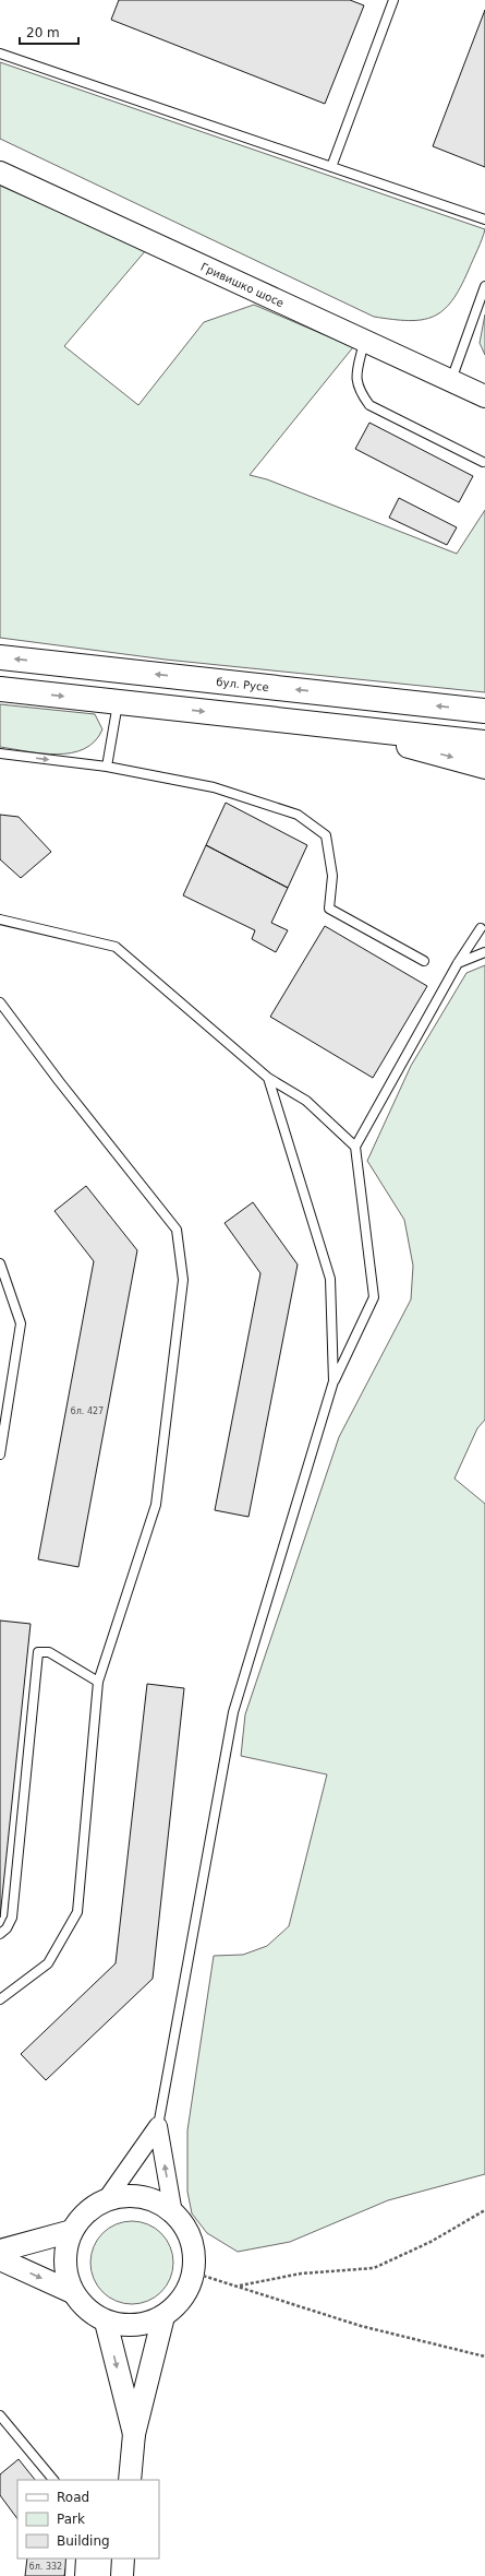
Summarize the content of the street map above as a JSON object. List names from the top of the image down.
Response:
{
  "streets": {
    "main road": ["бул. Русе"],
    "street": ["Гривишко шосе"]
  },
  "house_numbers": ["бл. 427", "бл. 332"],
  "legend": ["Road", "Park", "Building"],
  "scale_bar": "20 m"
}
